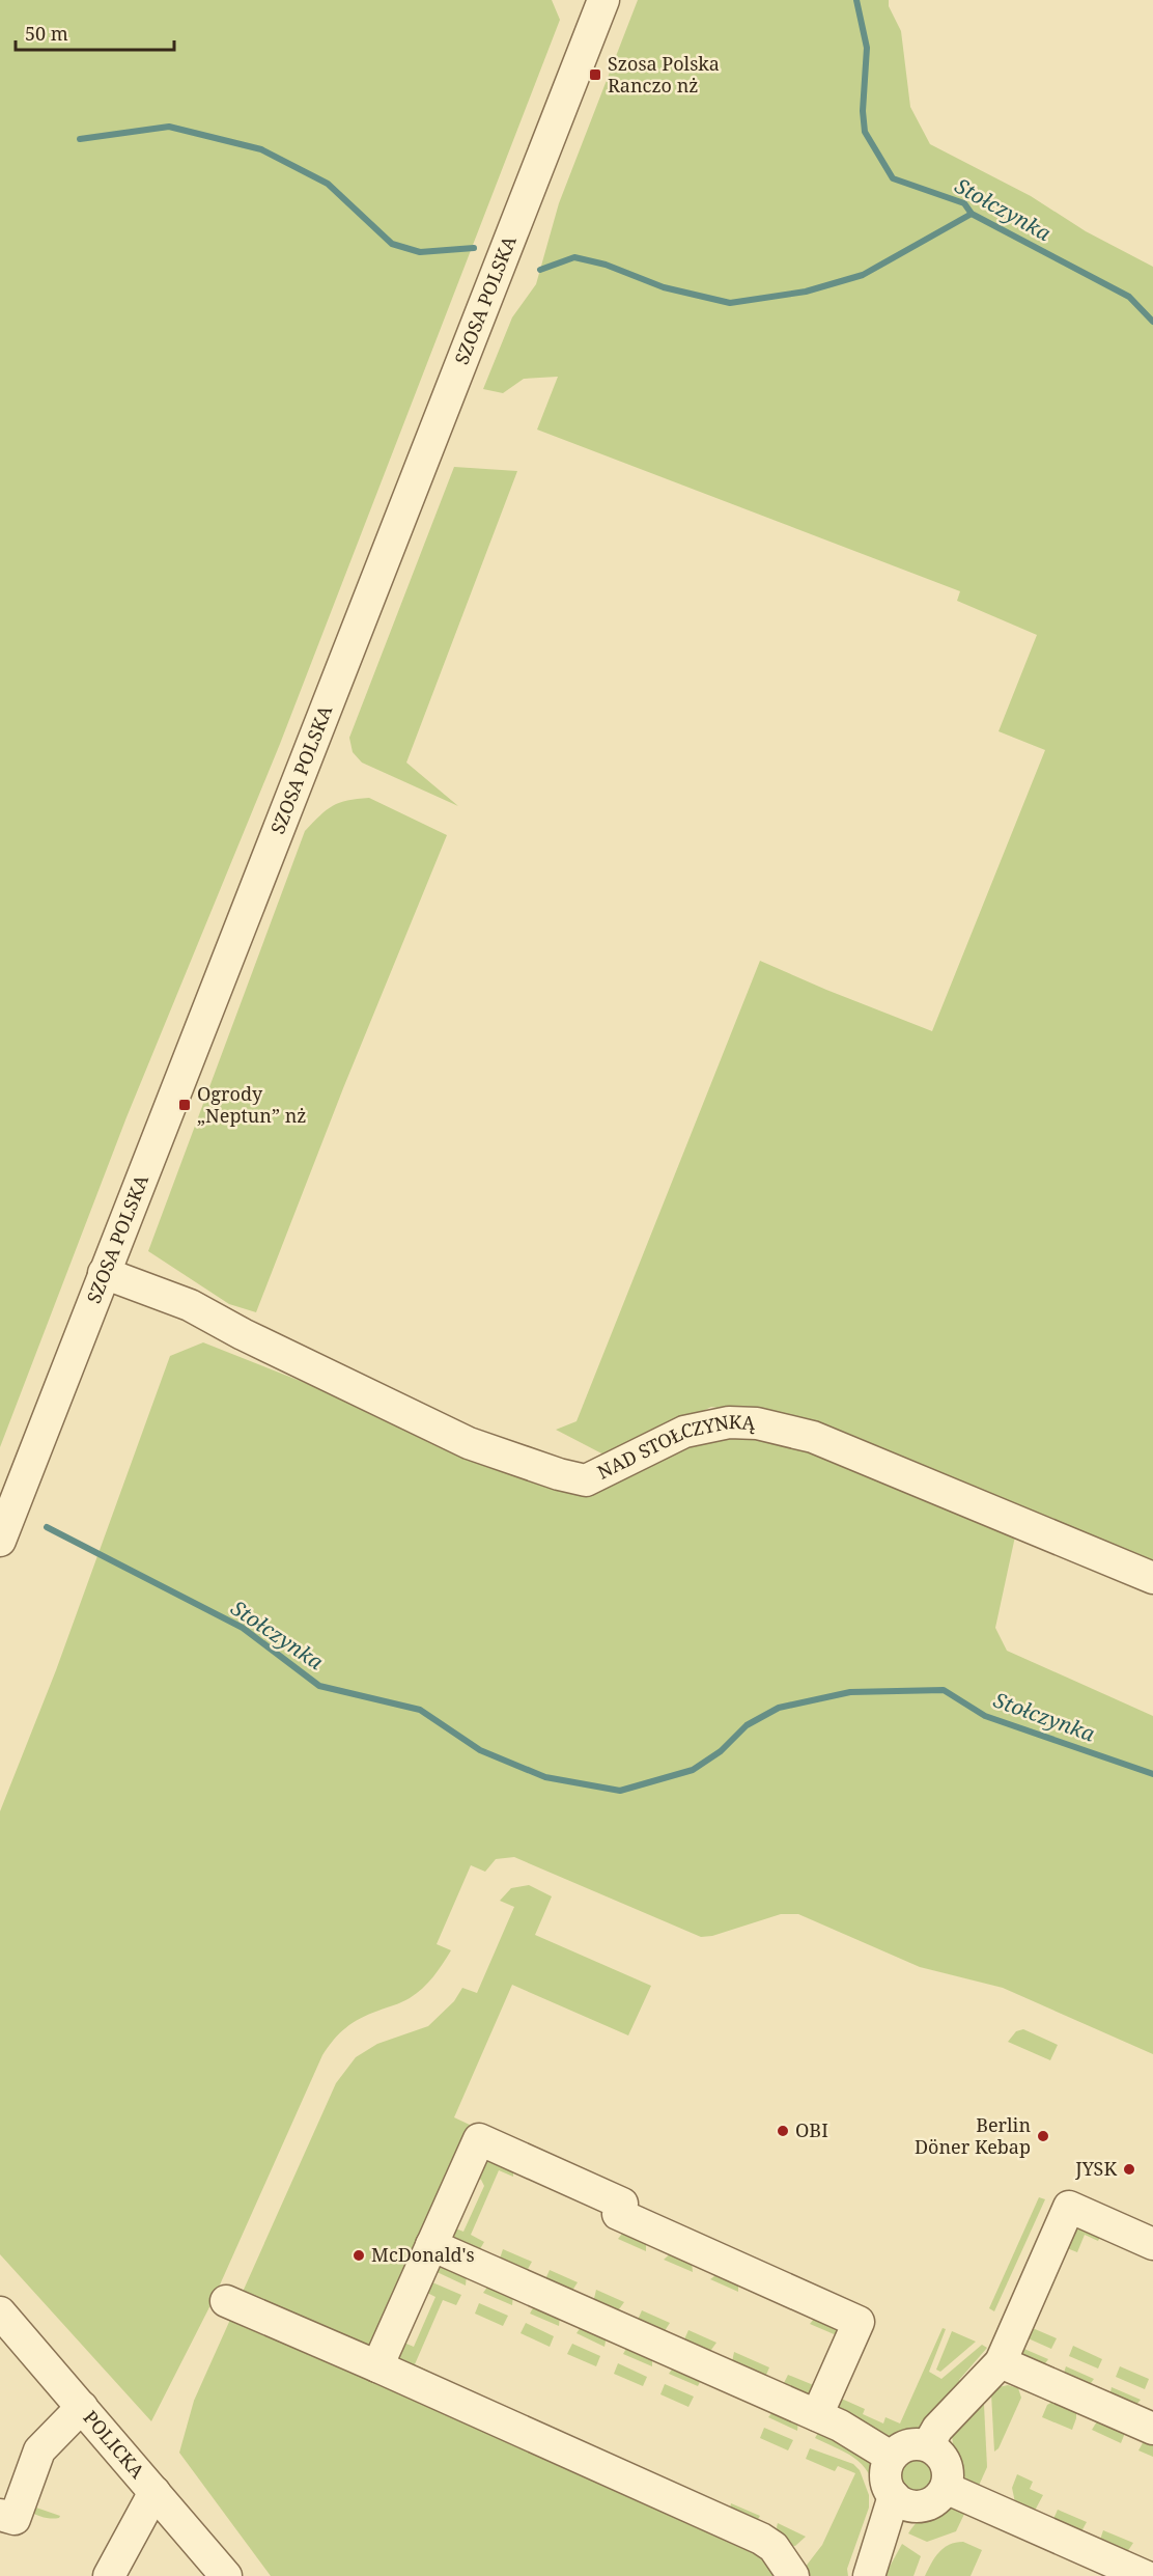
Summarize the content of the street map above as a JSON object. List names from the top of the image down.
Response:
{
  "streets": {
    "street": ["SZOSA POLSKA", "NAD STOŁCZYNKĄ", "POLICKA"]
  },
  "crossings": [
    ["SZOSA POLSKA", "NAD STOŁCZYNKĄ"]
  ],
  "water": ["Stołczynka"],
  "places": {
    "transit": ["Szosa Polska Ranczo nż", "Ogrody „Neptun” nż"],
    "other": [
      "OBI",
      "Berlin Döner Kebap",
      "JYSK",
      "McDonald's"
    ]
  },
  "scale_bar": "50 m"
}
